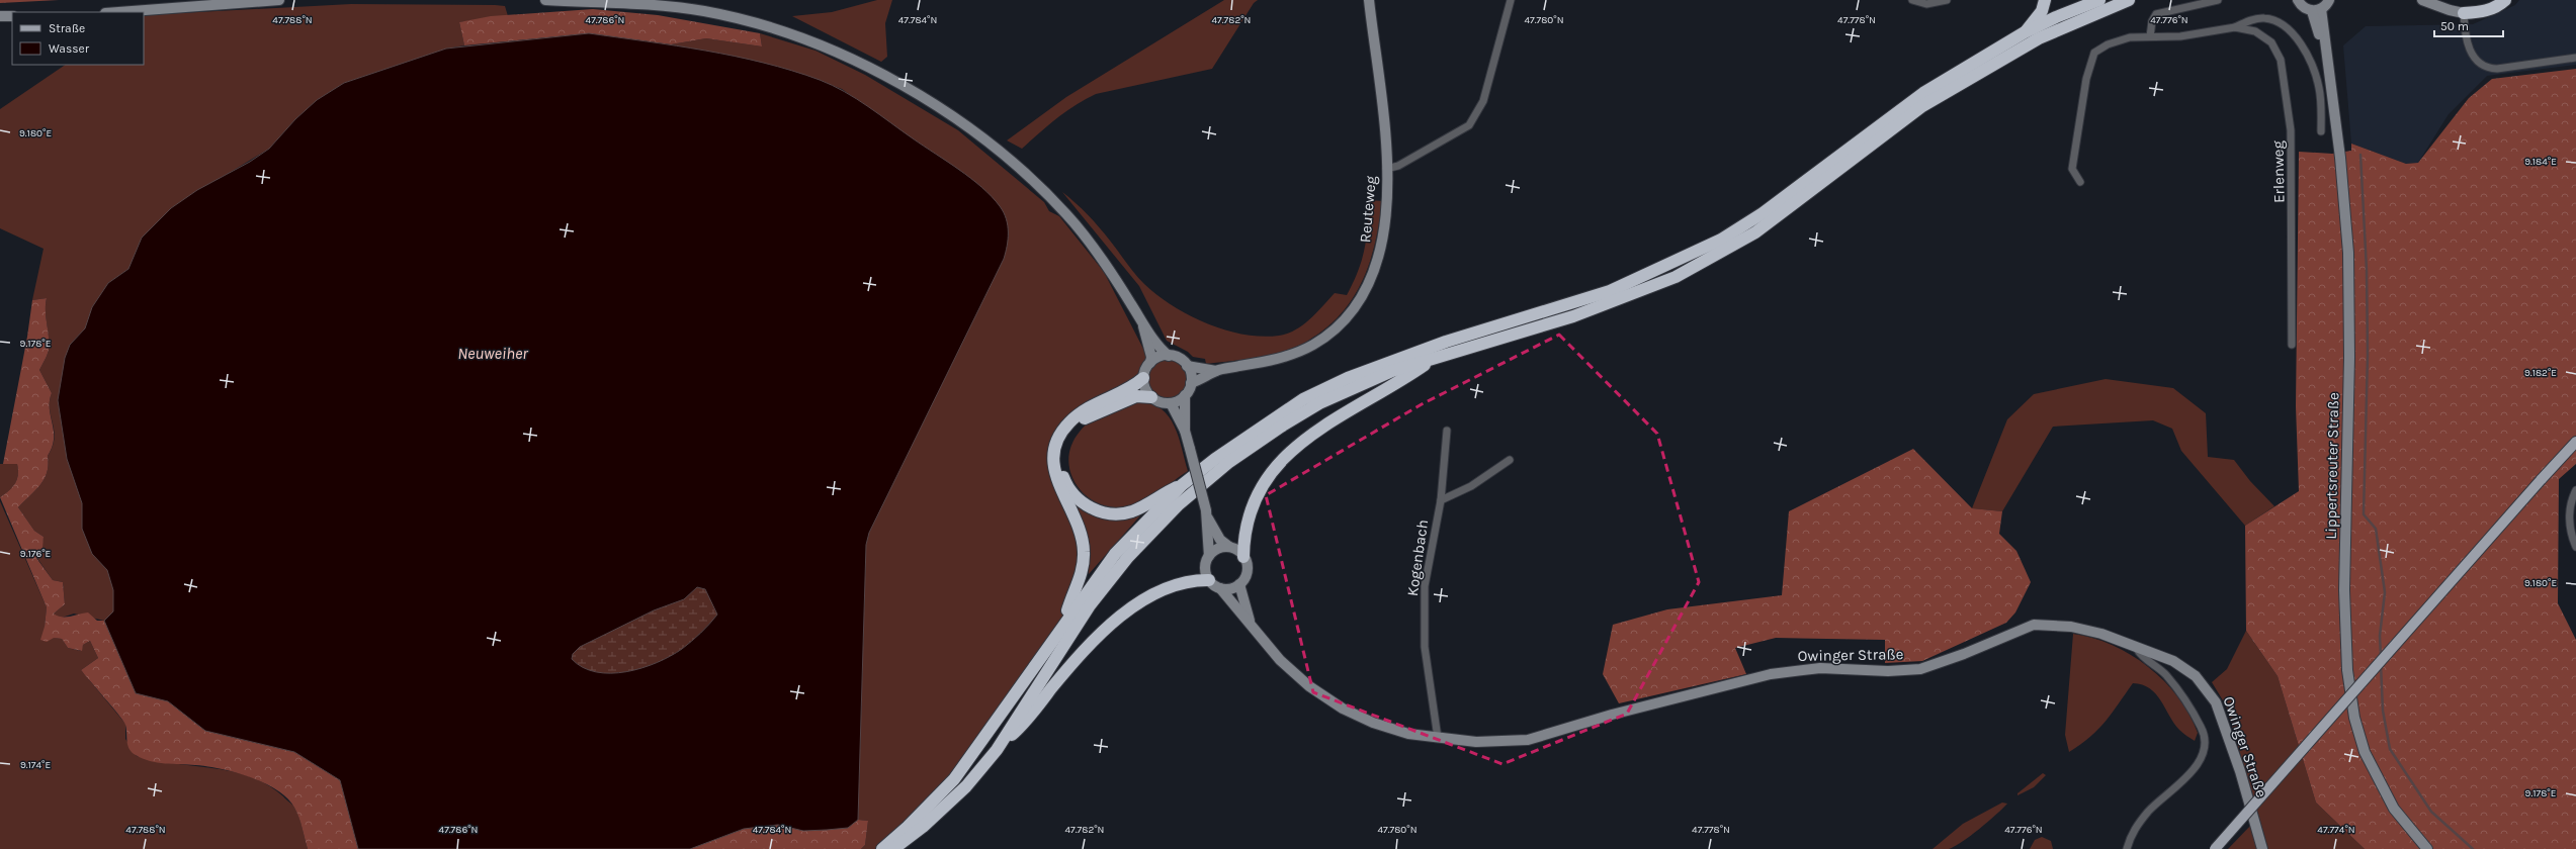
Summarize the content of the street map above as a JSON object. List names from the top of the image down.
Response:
{
  "streets": {
    "street": [
      "Erlenweg",
      "Reuteweg",
      "Lippertsreuter Straße",
      "Kogenbach",
      "Owinger Straße"
    ]
  },
  "crossings": [
    ["Kogenbach", "Owinger Straße"]
  ],
  "water": ["Neuweiher"],
  "legend": ["Straße", "Wasser"],
  "scale_bar": "50 m",
  "coordinates": [
    "47.788°N",
    "47.786°N",
    "47.784°N",
    "47.782°N",
    "47.780°N",
    "47.778°N",
    "47.776°N",
    "9.180°E",
    "9.184°E",
    "9.178°E",
    "9.182°E",
    "9.176°E",
    "9.174°E",
    "47.774°N"
  ]
}
